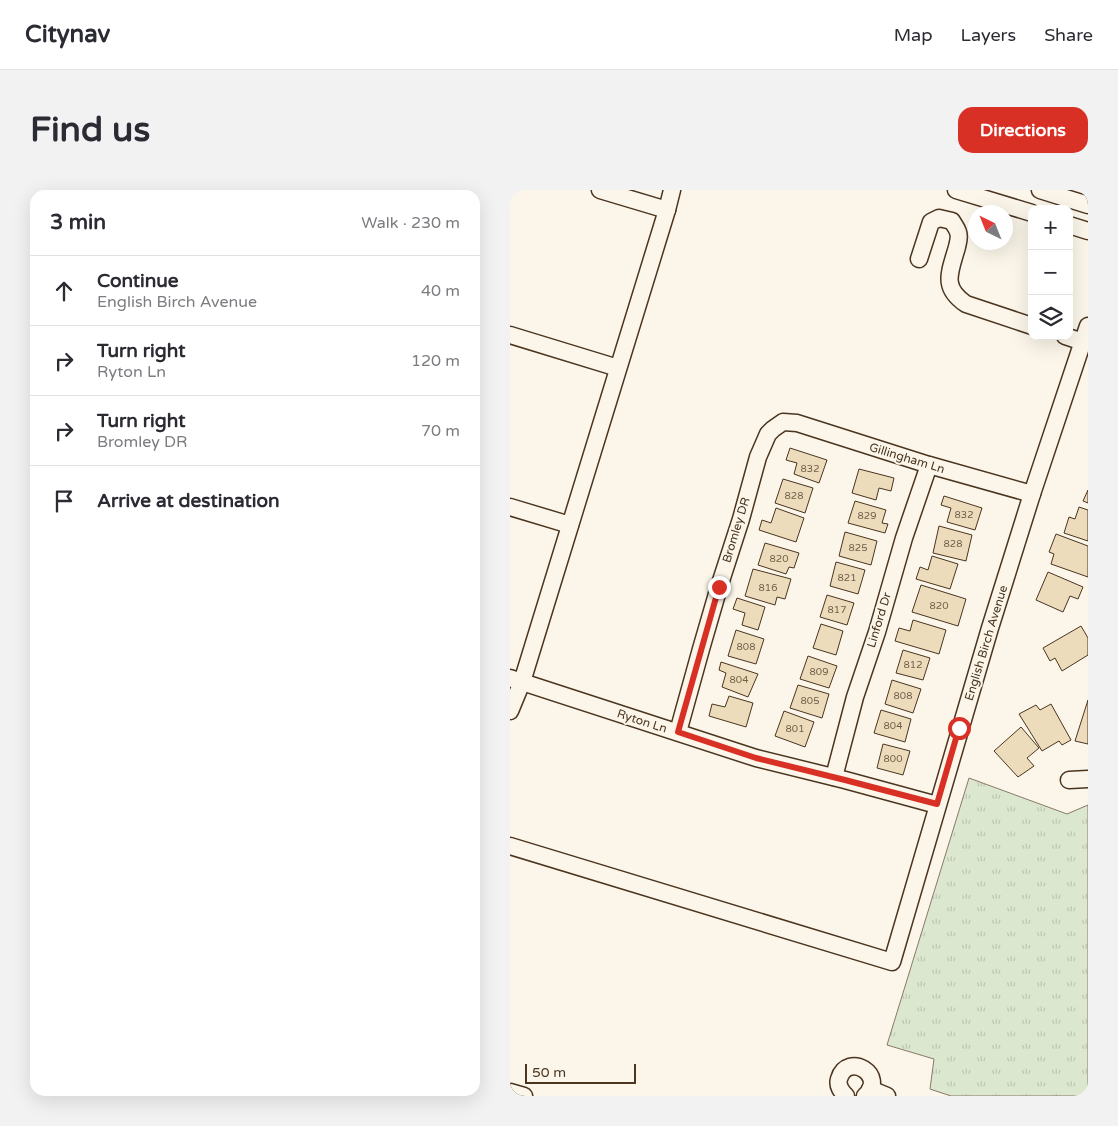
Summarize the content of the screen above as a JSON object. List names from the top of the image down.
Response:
{
  "streets": {
    "street": [
      "Gillingham Ln",
      "Bromley DR",
      "Linford Dr",
      "English Birch Avenue",
      "Ryton Ln"
    ]
  },
  "crossings": [
    ["Gillingham Ln", "Bromley DR"],
    ["Gillingham Ln", "Linford Dr"],
    ["Gillingham Ln", "English Birch Avenue"],
    ["Bromley DR", "Ryton Ln"],
    ["Linford Dr", "Ryton Ln"],
    ["English Birch Avenue", "Ryton Ln"]
  ],
  "house_numbers": [
    "832",
    "828",
    "832",
    "829",
    "828",
    "825",
    "820",
    "821",
    "816",
    "820",
    "817",
    "808",
    "812",
    "809",
    "804",
    "808",
    "805",
    "804",
    "801",
    "800"
  ],
  "scale_bar": "50 m",
  "north": "top left",
  "page": {
    "header": "Citynav",
    "nav": ["Map", "Layers", "Share"],
    "buttons": "Directions",
    "title": "Find us",
    "heading": ["3 min", "Walk · 230 m"],
    "map_buttons": ["+", "−"],
    "list": [
      ["Continue", "English Birch Avenue", "40 m"],
      ["Turn right", "Ryton Ln", "120 m"],
      ["Turn right", "Bromley DR", "70 m"],
      "Arrive at destination"
    ],
    "scale": "50 m"
  }
}
